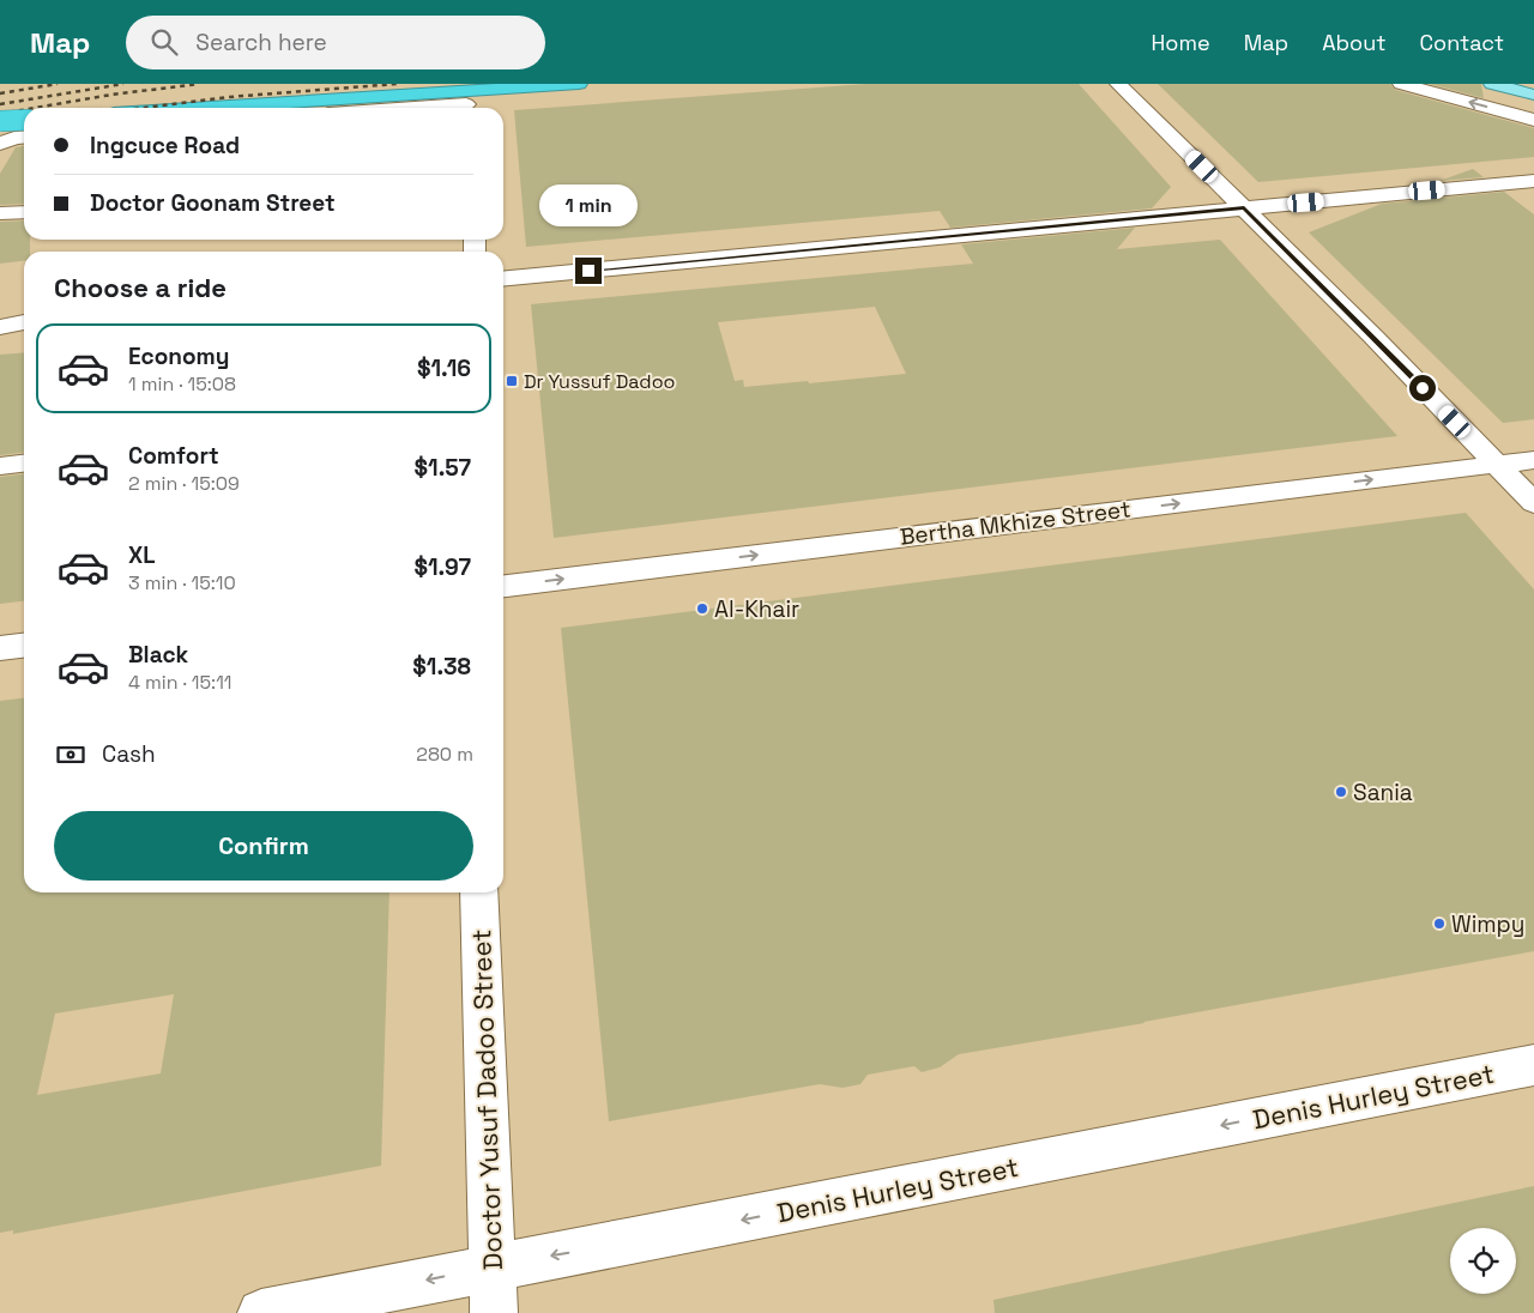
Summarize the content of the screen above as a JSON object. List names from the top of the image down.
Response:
{
  "streets": {
    "street": ["Bertha Mkhize Street", "Denis Hurley Street", "Doctor Yusuf Dadoo Street"]
  },
  "crossings": [
    ["Denis Hurley Street", "Doctor Yusuf Dadoo Street"]
  ],
  "one_way": ["Denis Hurley Street"],
  "places": {
    "transit": ["Dr Yussuf Dadoo"],
    "other": ["Al-Khair", "Sania", "Wimpy"]
  },
  "page": {
    "header": "Map",
    "search": "Search here",
    "nav": [
      "Home",
      "Map",
      "About",
      "Contact"
    ],
    "banner": ["Ingcuce Road", "Doctor Goonam Street"],
    "bubble": "1 min",
    "heading": "Choose a ride",
    "list": [
      {
        "name": "Economy",
        "note": "1 min · 15:08",
        "value": "$1.16"
      },
      {
        "name": "Comfort",
        "note": "2 min · 15:09",
        "value": "$1.57"
      },
      {
        "name": "XL",
        "note": "3 min · 15:10",
        "value": "$1.97"
      },
      {
        "name": "Black",
        "note": "4 min · 15:11",
        "value": "$1.38"
      }
    ],
    "pay": ["Cash", "280 m"],
    "buttons": "Confirm"
  }
}
